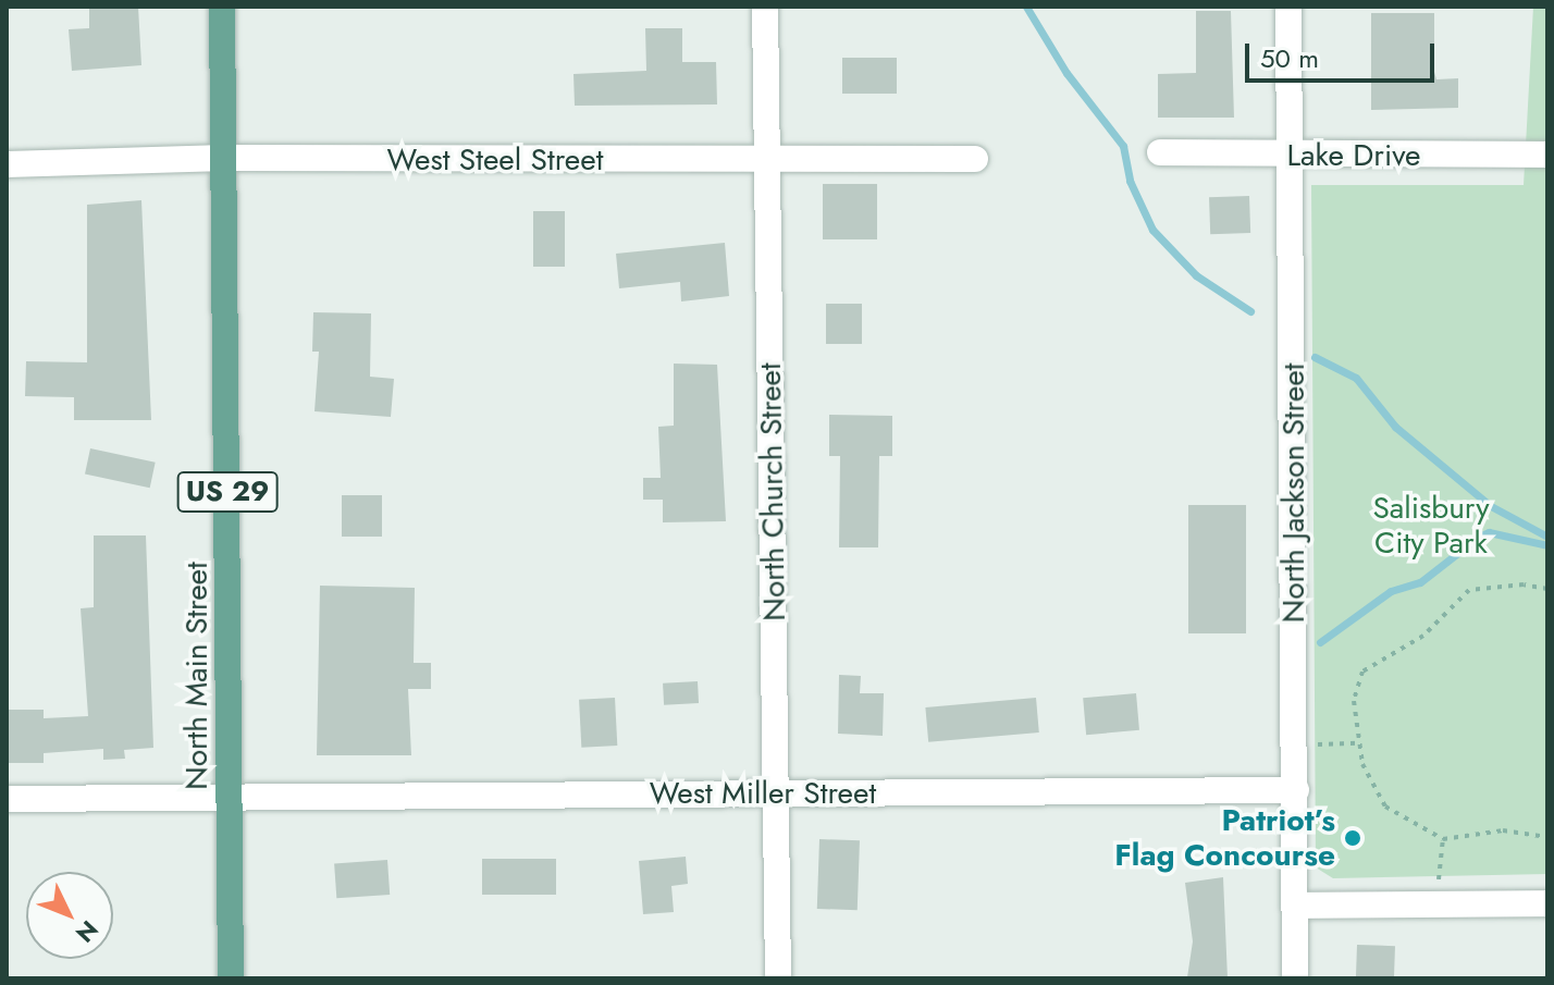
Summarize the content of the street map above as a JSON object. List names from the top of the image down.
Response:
{
  "streets": {
    "main road": ["US 29", "North Main Street"],
    "street": [
      "Lake Drive",
      "West Steel Street",
      "North Church Street",
      "North Jackson Street",
      "West Miller Street"
    ]
  },
  "crossings": [
    ["Lake Drive", "North Jackson Street"],
    ["West Steel Street", "North Church Street"],
    ["West Steel Street", "North Main Street"],
    ["North Church Street", "West Miller Street"],
    ["North Jackson Street", "West Miller Street"],
    ["North Main Street", "West Miller Street"]
  ],
  "parks": ["Salisbury City Park"],
  "places": ["Patriot’s Flag Concourse"],
  "scale_bar": "50 m",
  "north": "bottom right"
}
